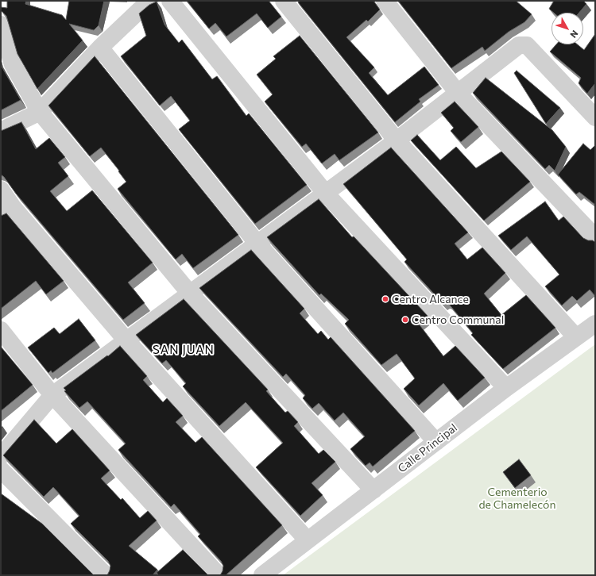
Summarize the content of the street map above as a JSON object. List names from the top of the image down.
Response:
{
  "streets": {
    "street": ["Calle Principal"]
  },
  "districts": ["SAN JUAN"],
  "parks": ["Cementerio de Chamelecón"],
  "places": ["Centro Alcance", "Centro Communal"],
  "north": "bottom right"
}
